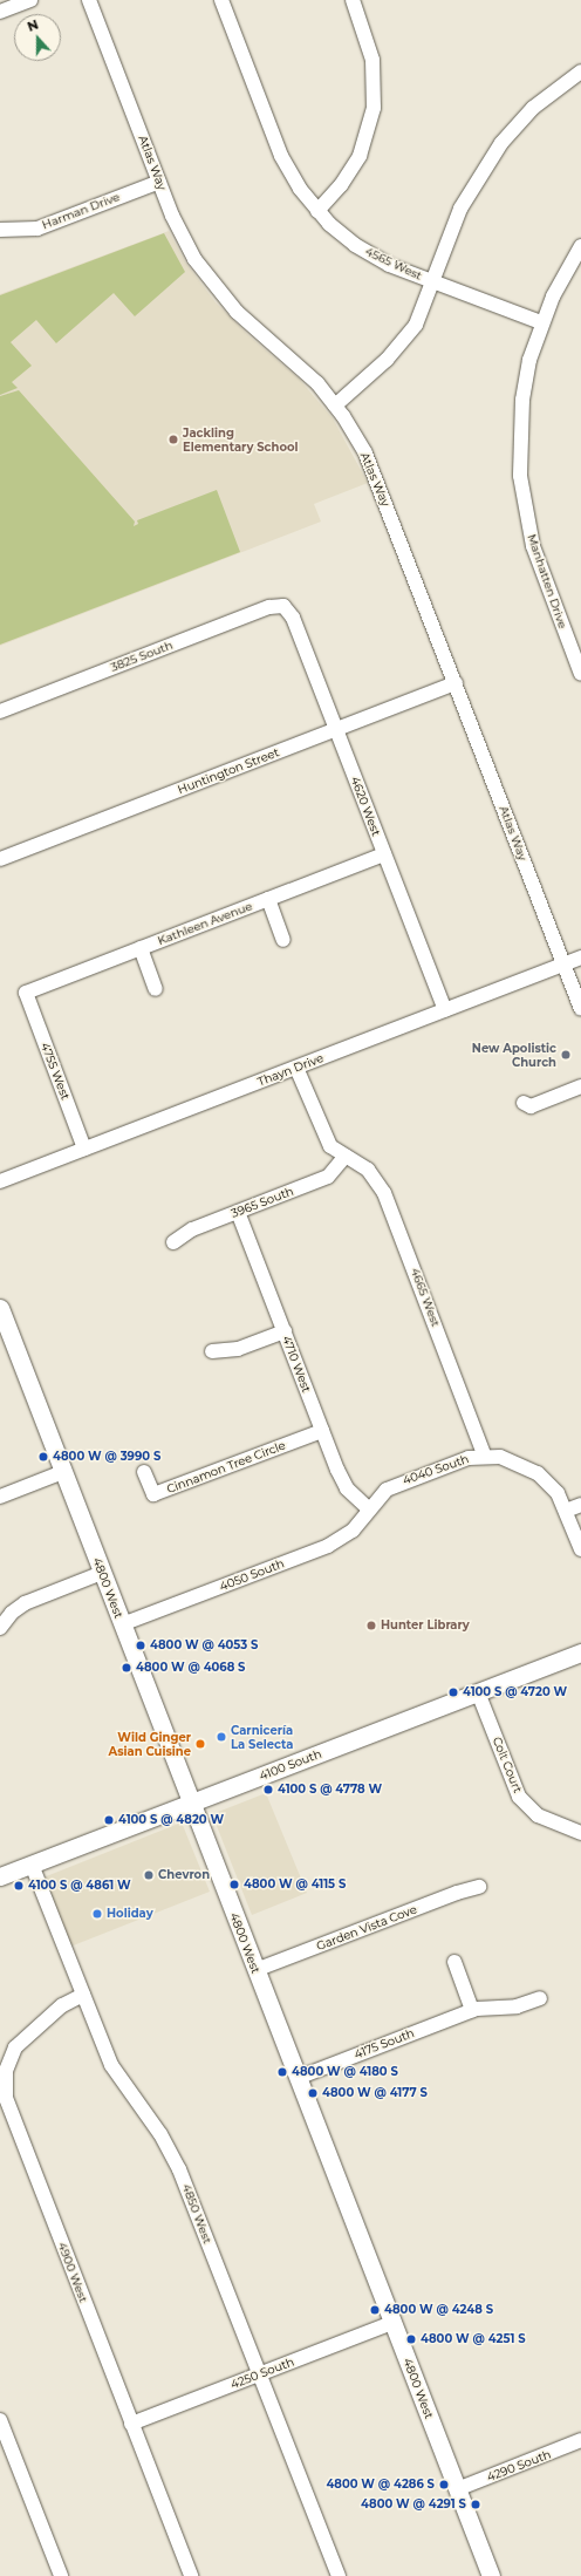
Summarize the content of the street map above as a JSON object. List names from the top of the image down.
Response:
{
  "streets": {
    "main road": ["4800 West", "4100 South"],
    "street": [
      "Atlas Way",
      "Harman Drive",
      "4565 West",
      "Manhatten Drive",
      "3825 South",
      "Huntington Street",
      "4620 West",
      "Kathleen Avenue",
      "Thayn Drive",
      "4755 West",
      "3965 South",
      "4665 West",
      "4710 West",
      "Cinnamon Tree Circle",
      "4040 South",
      "4050 South",
      "Colt Court",
      "Garden Vista Cove",
      "4175 South",
      "4850 West",
      "4900 West",
      "4250 South",
      "4290 South"
    ]
  },
  "crossings": [
    ["Atlas Way", "Harman Drive"],
    ["Atlas Way", "Huntington Street"],
    ["Atlas Way", "Thayn Drive"],
    ["4565 West", "Manhatten Drive"],
    ["3825 South", "4620 West"],
    ["Huntington Street", "4620 West"],
    ["4620 West", "Kathleen Avenue"],
    ["4620 West", "Thayn Drive"],
    ["Kathleen Avenue", "4755 West"],
    ["Thayn Drive", "4755 West"],
    ["Thayn Drive", "4665 West"],
    ["3965 South", "4665 West"],
    ["3965 South", "4710 West"],
    ["4665 West", "4040 South"],
    ["4710 West", "Cinnamon Tree Circle"],
    ["4710 West", "4040 South"],
    ["4710 West", "4050 South"],
    ["4040 South", "4050 South"],
    ["4050 South", "4800 West"],
    ["4800 West", "4100 South"],
    ["4800 West", "Garden Vista Cove"],
    ["4800 West", "4175 South"],
    ["4800 West", "4250 South"],
    ["4800 West", "4290 South"],
    ["4100 South", "Colt Court"],
    ["4100 South", "4850 West"],
    ["4850 West", "4900 West"],
    ["4850 West", "4250 South"],
    ["4900 West", "4250 South"]
  ],
  "places": [
    "Jackling Elementary School",
    "New Apolistic Church",
    "4800 W @ 3990 S",
    "Hunter Library",
    "4800 W @ 4053 S",
    "4800 W @ 4068 S",
    "4100 S @ 4720 W",
    "Carnicería La Selecta",
    "Wild Ginger Asian Cuisine",
    "4100 S @ 4778 W",
    "4100 S @ 4820 W",
    "Chevron",
    "4800 W @ 4115 S",
    "4100 S @ 4861 W",
    "Holiday",
    "4800 W @ 4180 S",
    "4800 W @ 4177 S",
    "4800 W @ 4248 S",
    "4800 W @ 4251 S",
    "4800 W @ 4286 S",
    "4800 W @ 4291 S"
  ],
  "north": "top"
}
